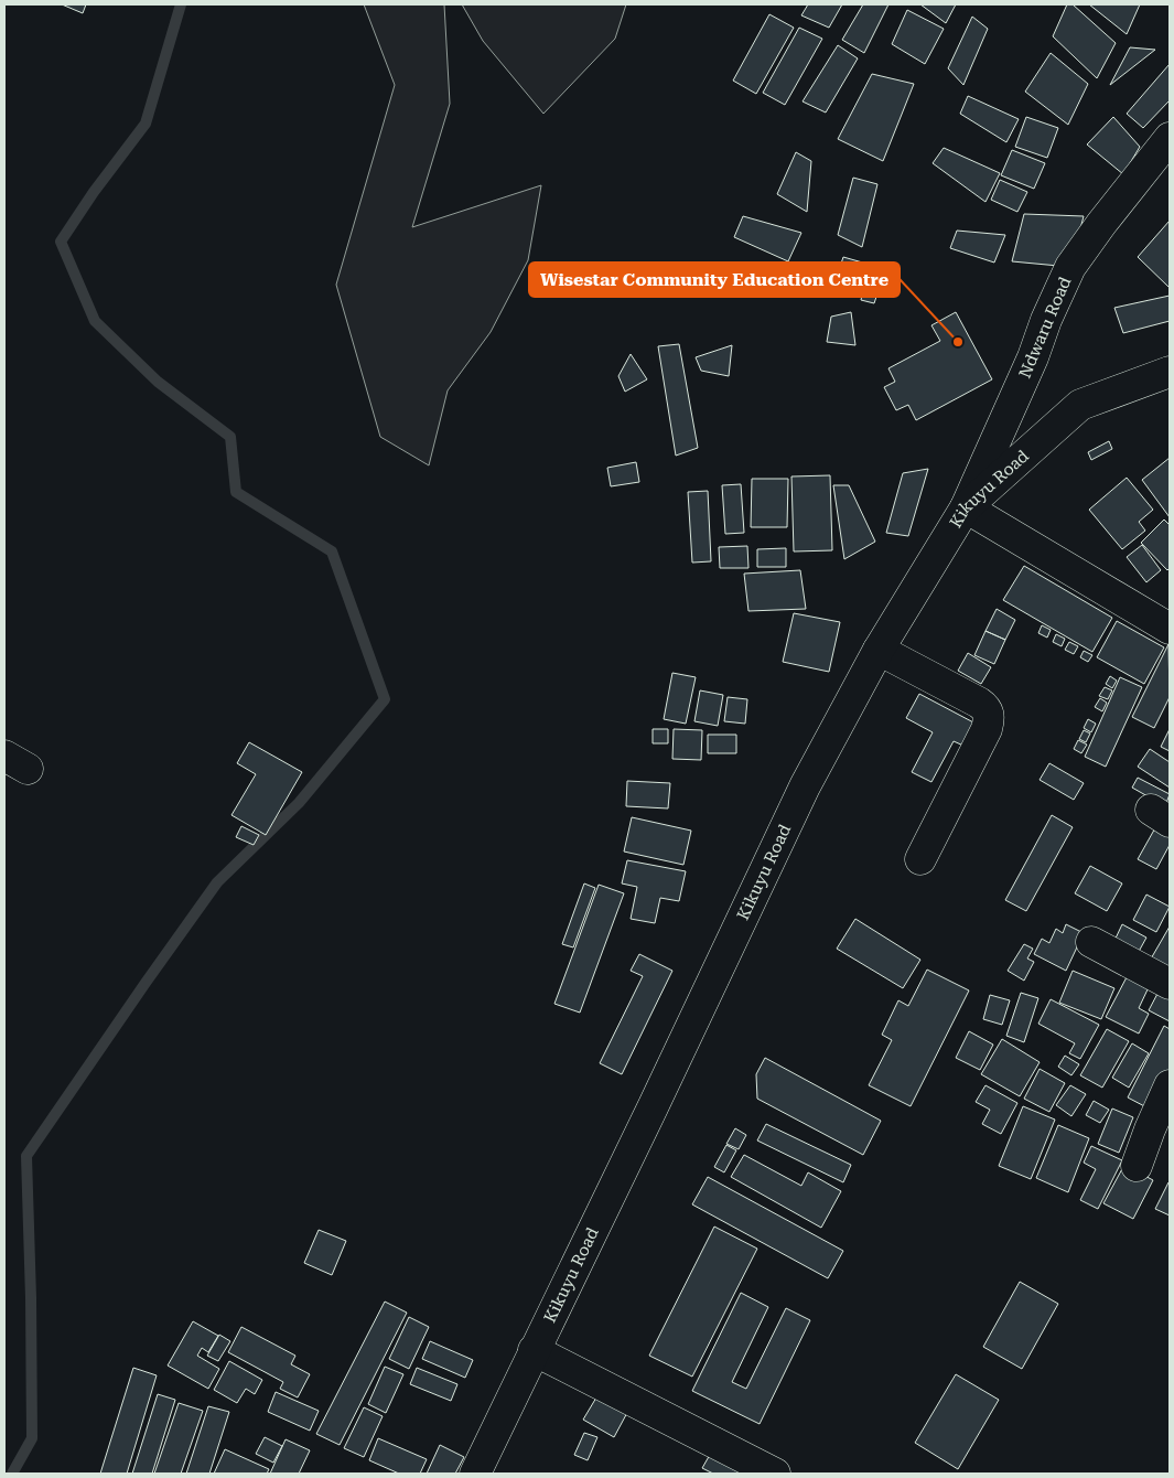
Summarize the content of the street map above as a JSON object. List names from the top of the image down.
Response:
{
  "streets": {
    "street": ["Ndwaru Road", "Kikuyu Road"]
  },
  "crossings": [
    ["Ndwaru Road", "Kikuyu Road"]
  ],
  "places": ["Wisestar Community Education Centre"]
}
